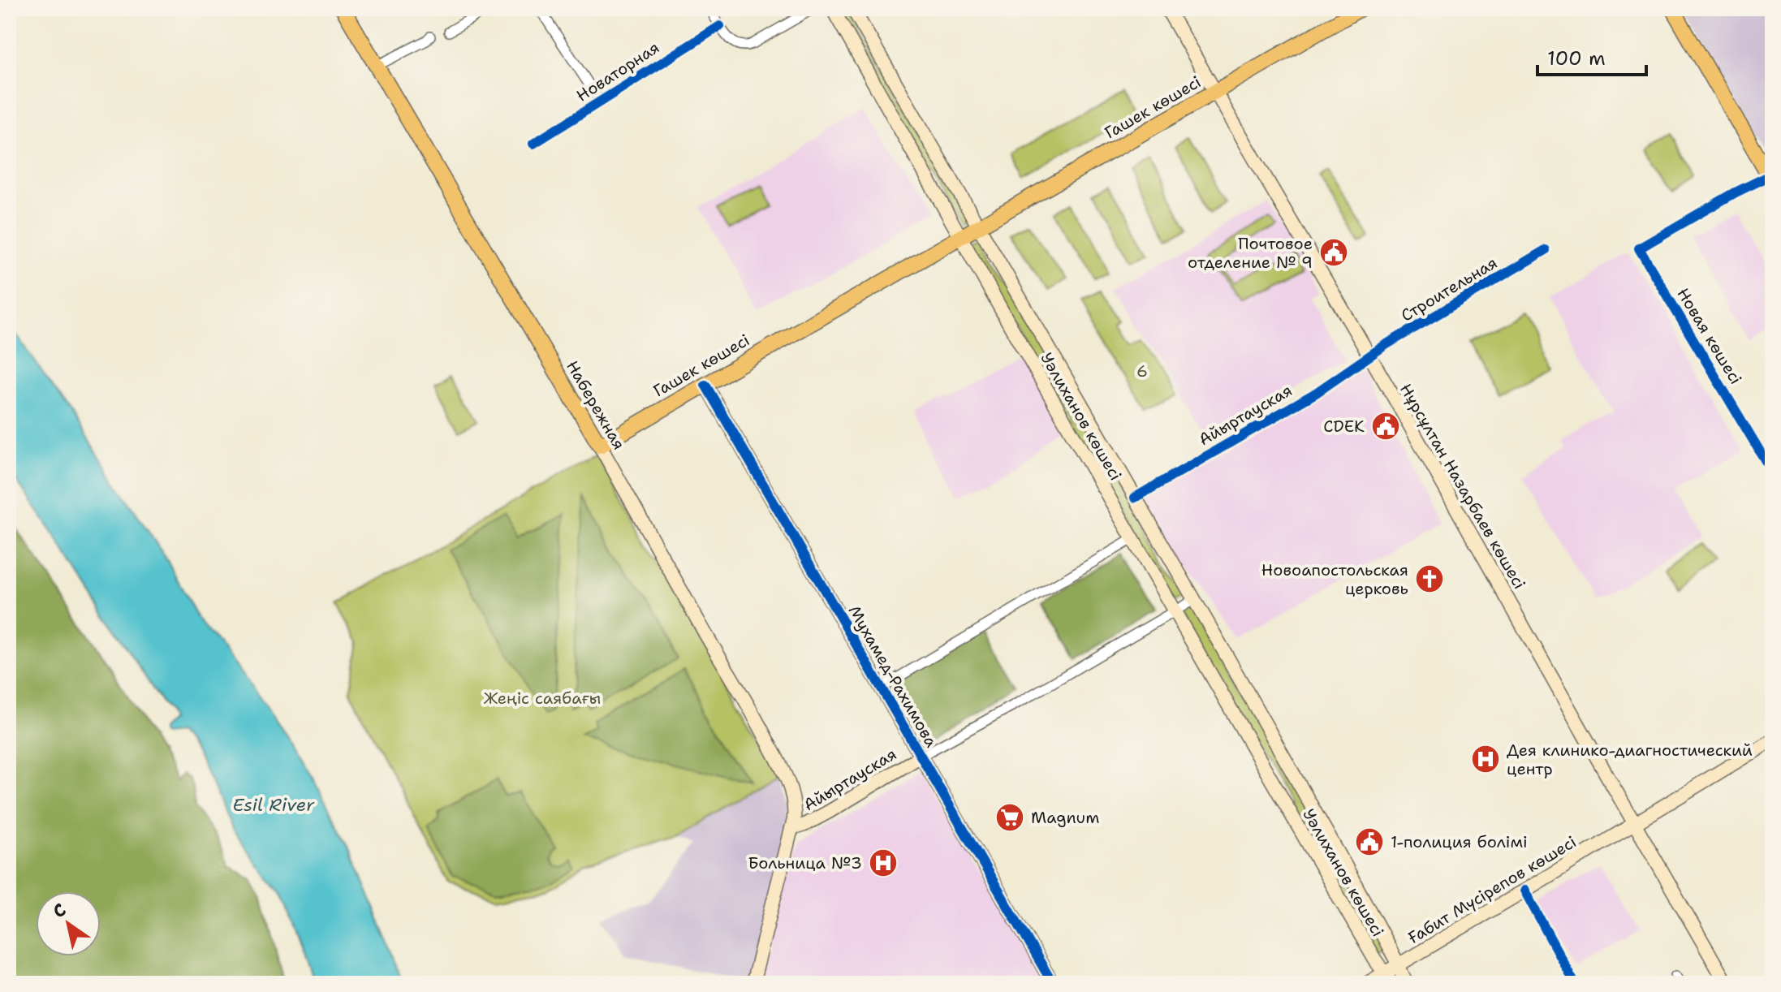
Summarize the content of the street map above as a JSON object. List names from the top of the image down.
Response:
{
  "streets": {
    "main road": [
      "Гашек көшесі",
      "Набережная",
      "Айыртауская",
      "Уәлиханов көшесі",
      "Нұрсұлтан Назарбаев көшесі",
      "Мухамед-Рахимова",
      "Ғабит Мүсірепов көшесі"
    ],
    "street": ["Новаторная", "Строительная", "Новая көшесі"]
  },
  "crossings": [
    ["Гашек көшесі", "Набережная"],
    ["Гашек көшесі", "Уәлиханов көшесі"],
    ["Гашек көшесі", "Нұрсұлтан Назарбаев көшесі"],
    ["Гашек көшесі", "Мухамед-Рахимова"],
    ["Строительная", "Айыртауская"],
    ["Строительная", "Нұрсұлтан Назарбаев көшесі"],
    ["Набережная", "Айыртауская"],
    ["Айыртауская", "Уәлиханов көшесі"],
    ["Айыртауская", "Нұрсұлтан Назарбаев көшесі"],
    ["Айыртауская", "Мухамед-Рахимова"],
    ["Уәлиханов көшесі", "Ғабит Мүсірепов көшесі"],
    ["Нұрсұлтан Назарбаев көшесі", "Ғабит Мүсірепов көшесі"]
  ],
  "water": ["Esil River"],
  "parks": ["6", "Жеңіс саябағы"],
  "places": {
    "public building": ["Почтовое отделение № 9", "CDEK", "1-полиция болiмi"],
    "church": ["Новоапостольская церковь"],
    "hospital": ["Дея клинико-диагностический центр", "Больница №3"],
    "supermarket": ["Magnum"]
  },
  "scale_bar": "100 m",
  "north": "top left"
}
